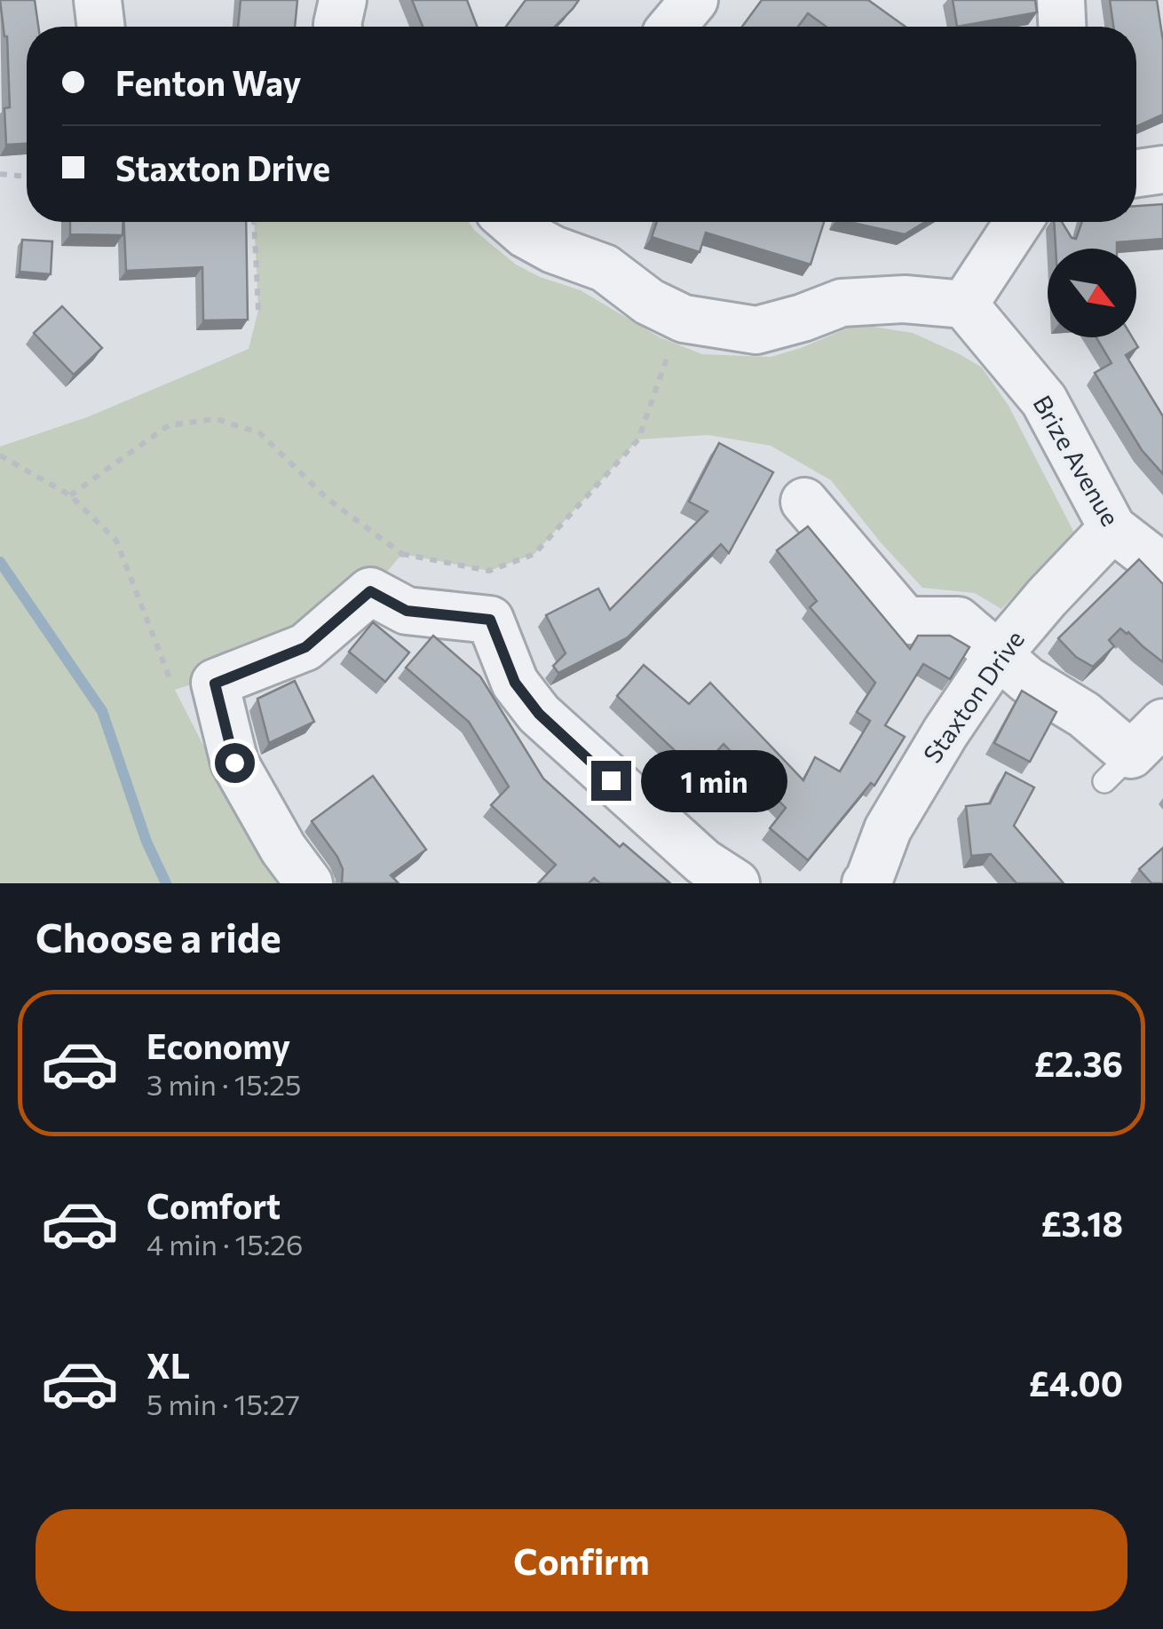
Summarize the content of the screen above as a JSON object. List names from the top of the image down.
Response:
{
  "streets": {
    "street": ["Brize Avenue", "Staxton Drive"]
  },
  "crossings": [
    ["Brize Avenue", "Staxton Drive"]
  ],
  "north": "bottom right",
  "page": {
    "banner": ["Fenton Way", "Staxton Drive"],
    "bubble": "1 min",
    "heading": "Choose a ride",
    "list": [
      {
        "name": "Economy",
        "note": "3 min · 15:25",
        "value": "£2.36"
      },
      {
        "name": "Comfort",
        "note": "4 min · 15:26",
        "value": "£3.18"
      },
      {
        "name": "XL",
        "note": "5 min · 15:27",
        "value": "£4.00"
      }
    ],
    "buttons": "Confirm"
  }
}
